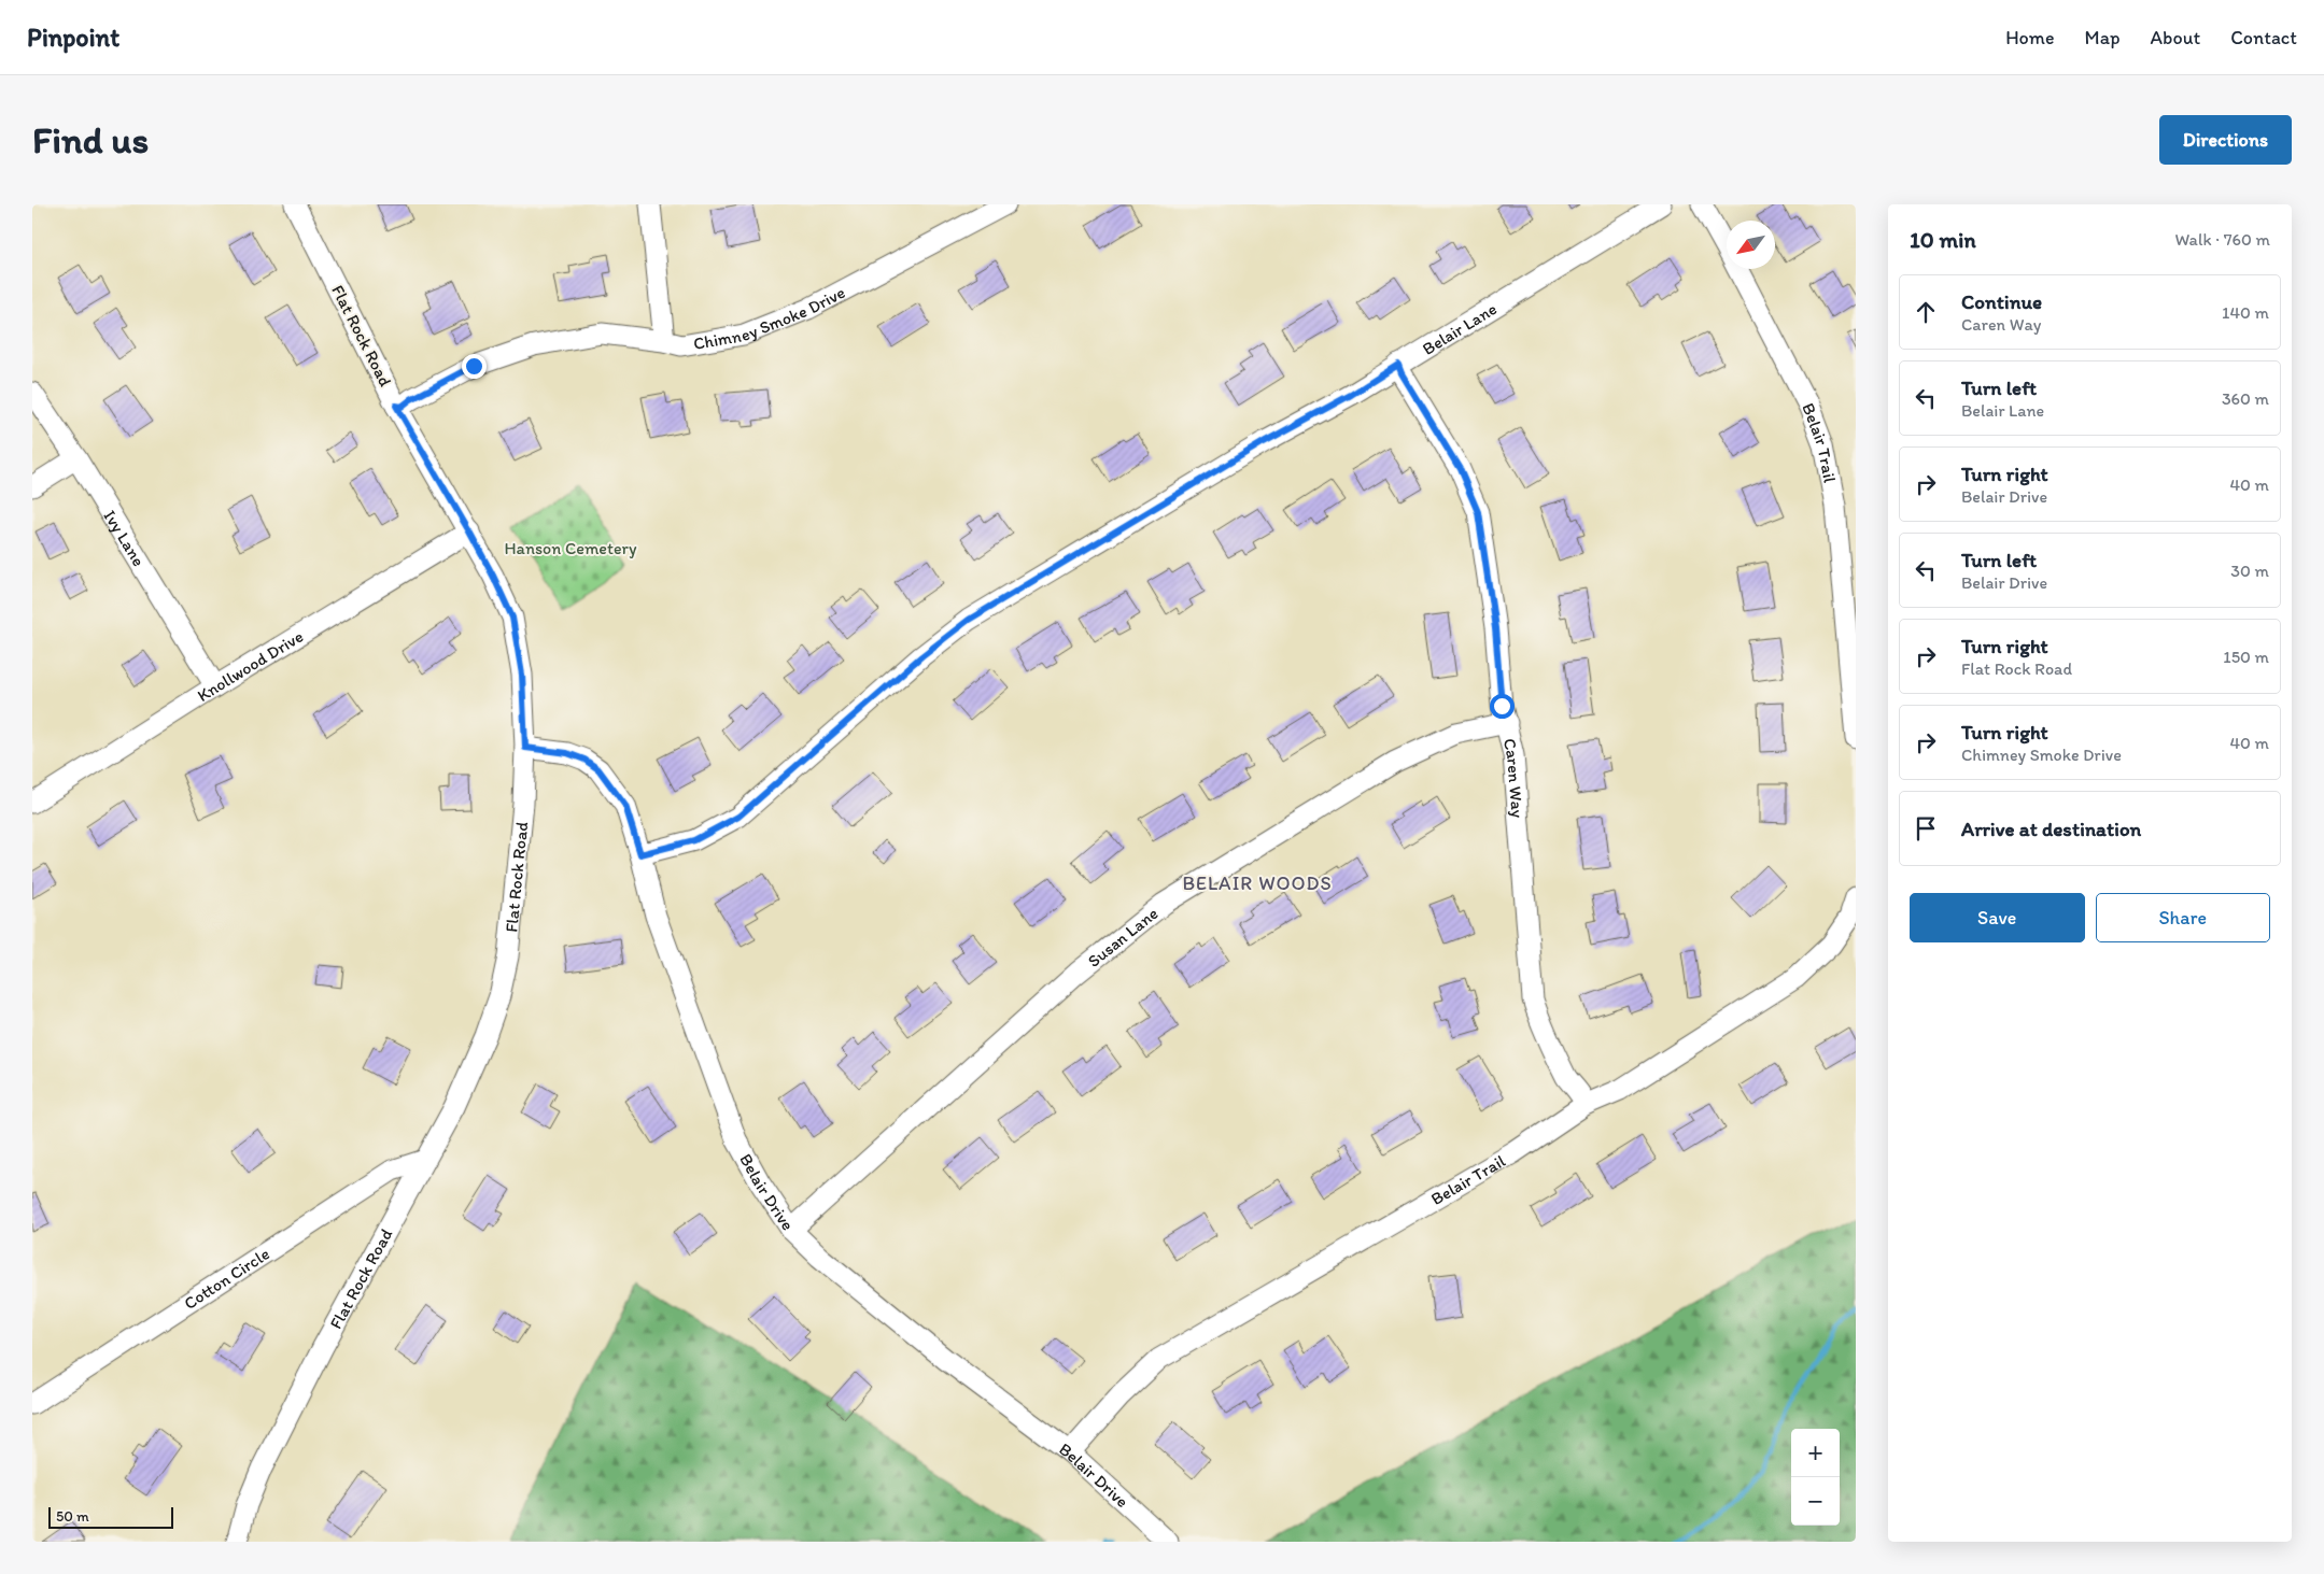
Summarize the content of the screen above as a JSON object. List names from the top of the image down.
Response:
{
  "streets": {
    "street": [
      "Chimney Smoke Drive",
      "Belair Lane",
      "Flat Rock Road",
      "Belair Trail",
      "Ivy Lane",
      "Knollwood Drive",
      "Caren Way",
      "Susan Lane",
      "Belair Drive",
      "Cotton Circle"
    ]
  },
  "crossings": [
    ["Chimney Smoke Drive", "Flat Rock Road"],
    ["Belair Lane", "Caren Way"],
    ["Belair Lane", "Belair Drive"],
    ["Flat Rock Road", "Knollwood Drive"],
    ["Flat Rock Road", "Belair Drive"],
    ["Flat Rock Road", "Cotton Circle"],
    ["Belair Trail", "Caren Way"],
    ["Belair Trail", "Belair Drive"],
    ["Ivy Lane", "Knollwood Drive"],
    ["Caren Way", "Susan Lane"],
    ["Susan Lane", "Belair Drive"]
  ],
  "districts": ["BELAIR WOODS"],
  "parks": ["Hanson Cemetery"],
  "scale_bar": "50 m",
  "north": "bottom left",
  "page": {
    "header": "Pinpoint",
    "nav": [
      "Home",
      "Map",
      "About",
      "Contact"
    ],
    "buttons": [
      "Directions",
      ["Save", "Share"]
    ],
    "title": "Find us",
    "heading": ["10 min", "Walk · 760 m"],
    "list": [
      ["Continue", "Caren Way", "140 m"],
      ["Turn left", "Belair Lane", "360 m"],
      ["Turn right", "Belair Drive", "40 m"],
      ["Turn left", "Belair Drive", "30 m"],
      ["Turn right", "Flat Rock Road", "150 m"],
      ["Turn right", "Chimney Smoke Drive", "40 m"],
      "Arrive at destination"
    ],
    "map_buttons": ["+", "−"],
    "scale": "50 m"
  }
}
